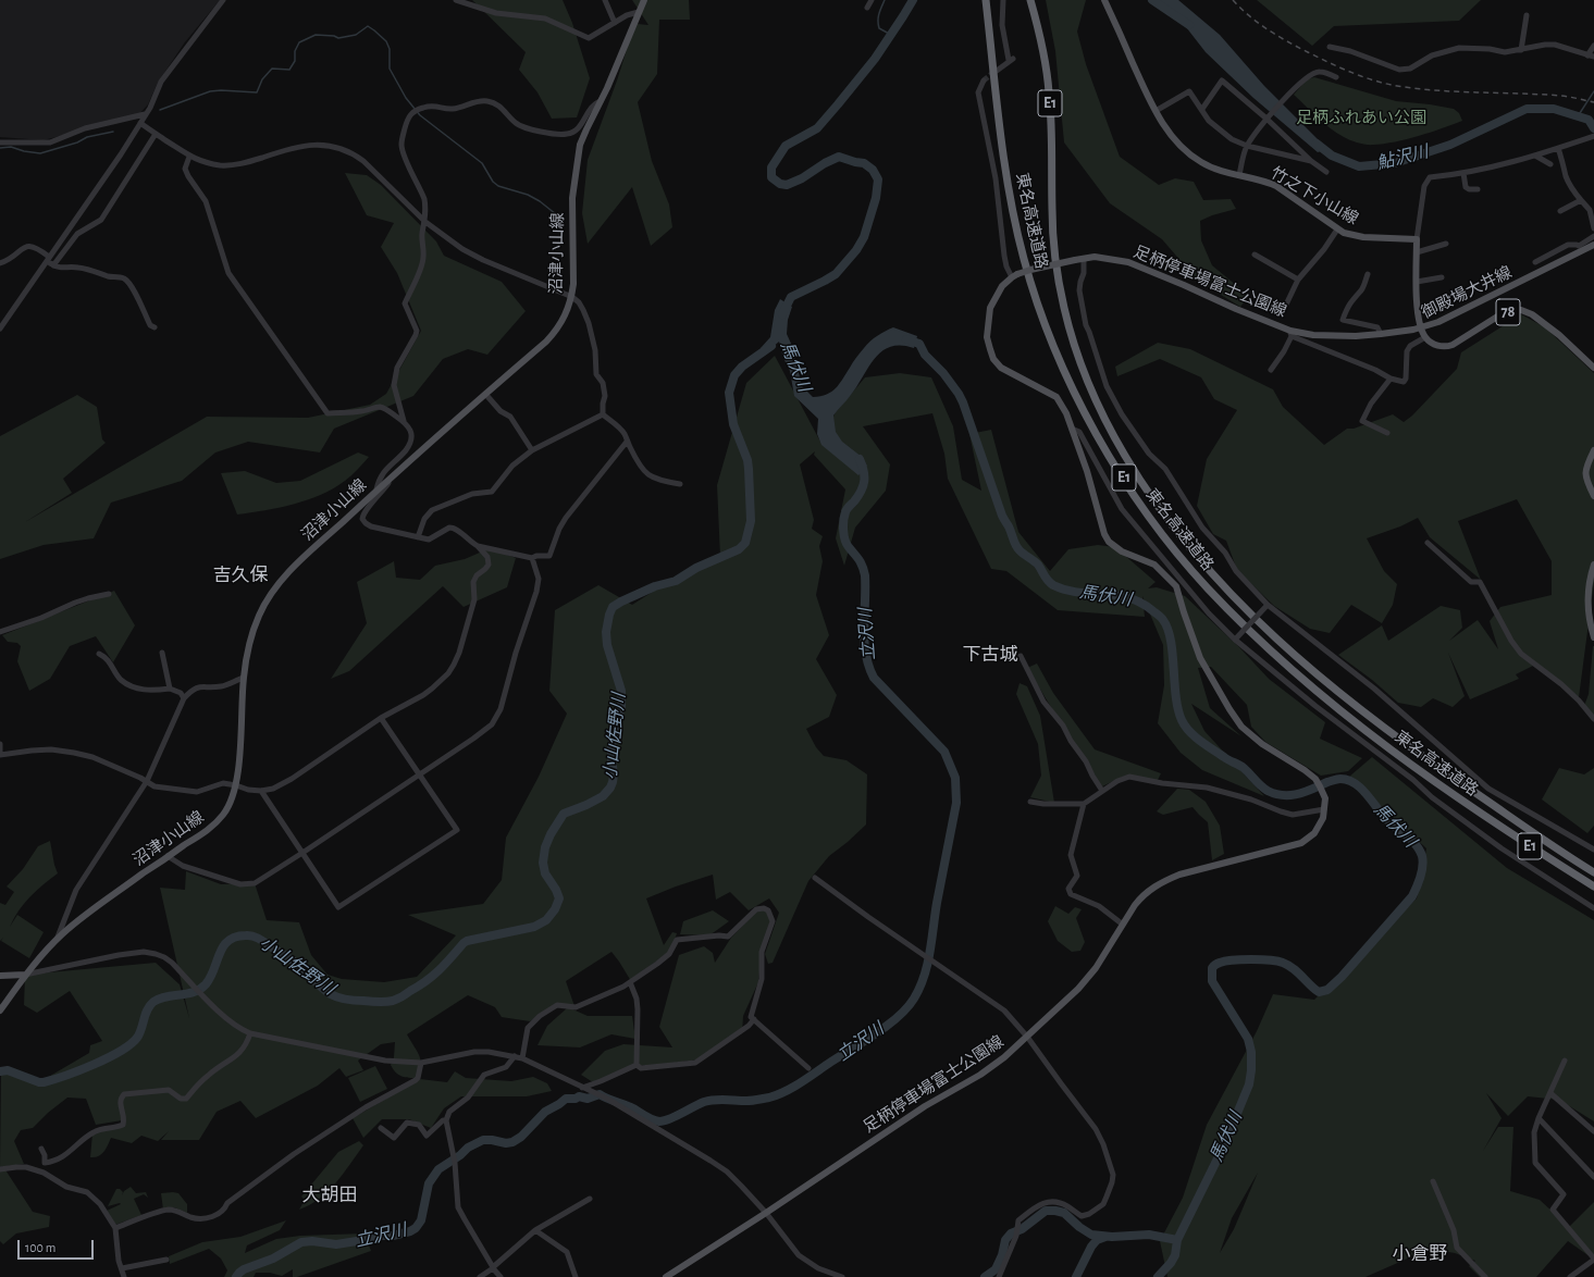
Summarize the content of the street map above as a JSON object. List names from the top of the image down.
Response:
{
  "streets": {
    "highway": ["E1", "東名高速道路"],
    "main road": [
      "竹之下小山線",
      "沼津小山線",
      "足柄停車場富士公園線",
      "御殿場大井線",
      "78"
    ]
  },
  "crossings": [
    ["足柄停車場富士公園線", "御殿場大井線"]
  ],
  "districts": [
    "吉久保",
    "下古城",
    "大胡田",
    "小倉野"
  ],
  "water": [
    "鮎沢川",
    "馬伏川",
    "立沢川",
    "小山佐野川"
  ],
  "parks": ["足柄ふれあい公園"],
  "scale_bar": "100 m"
}
